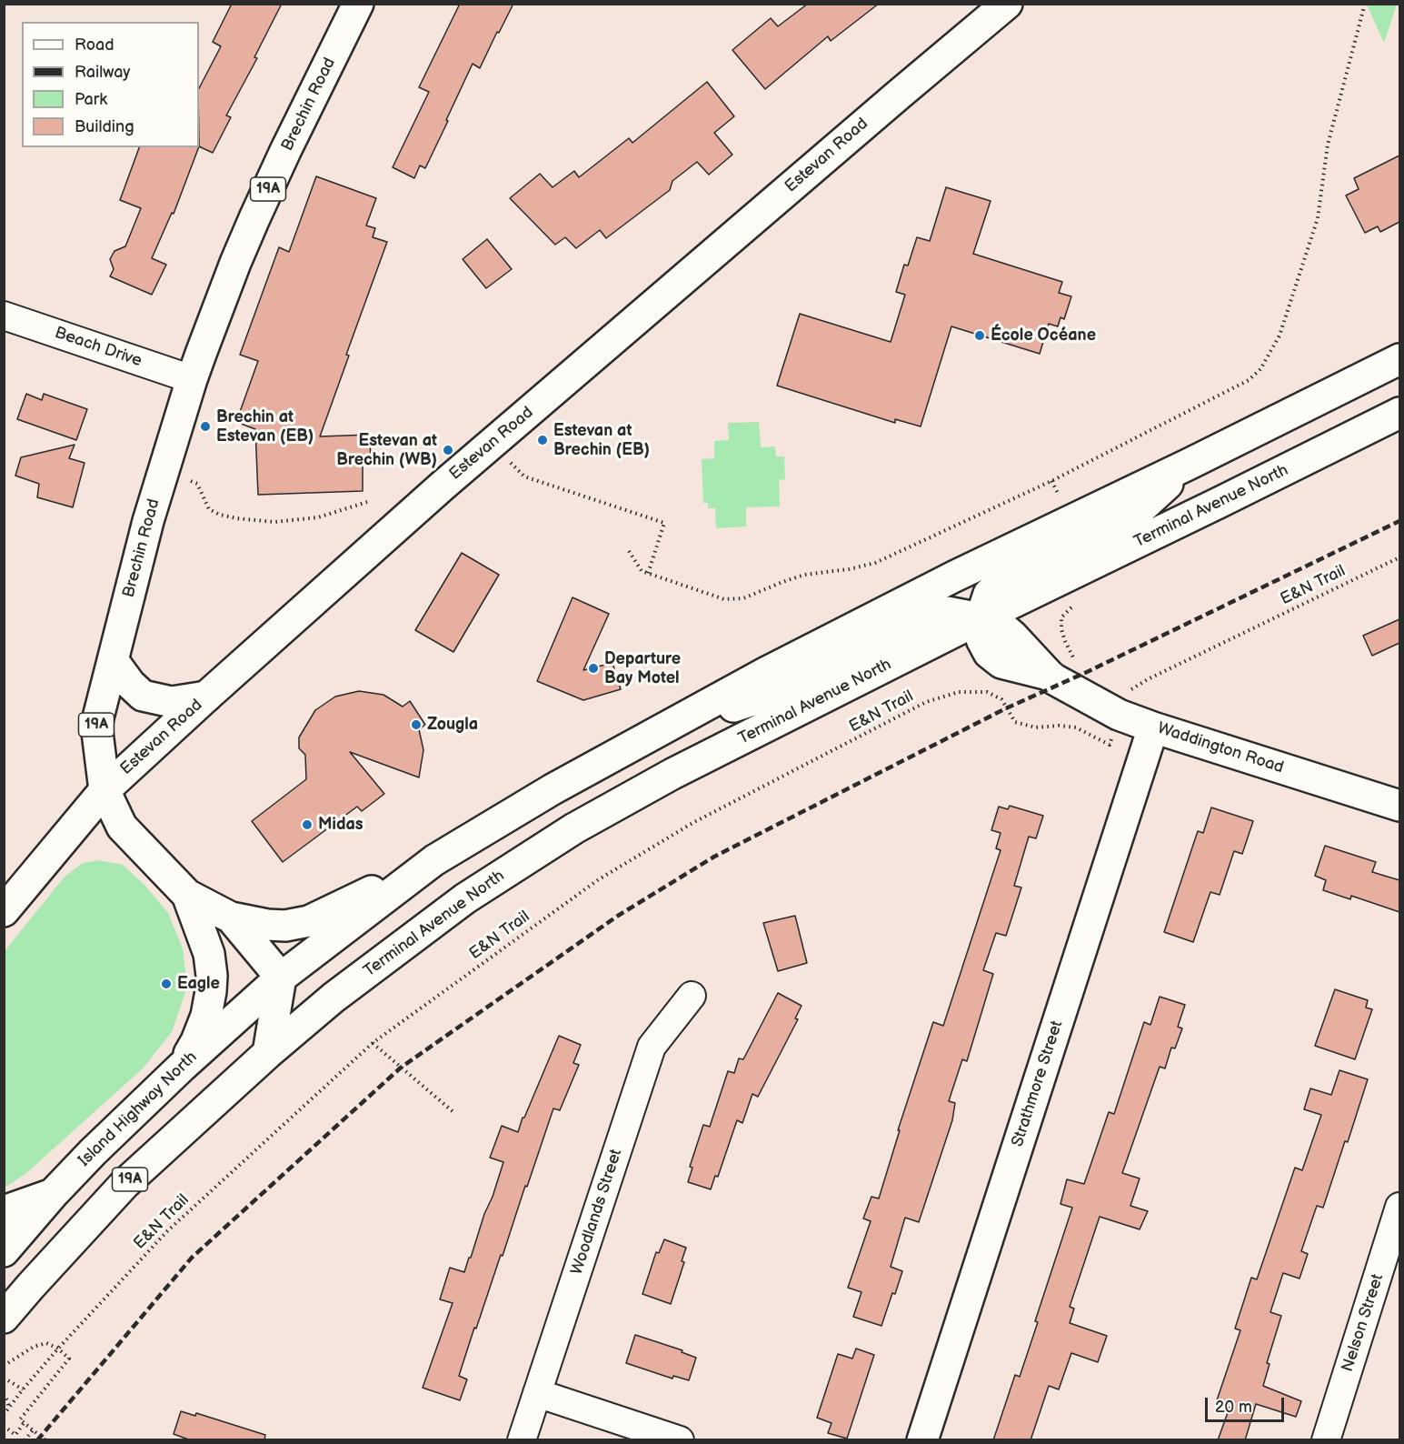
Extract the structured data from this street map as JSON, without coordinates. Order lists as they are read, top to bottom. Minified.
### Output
{"streets":{"main road":["Brechin Road","Estevan Road","19A","Terminal Avenue North","Waddington Road","Strathmore Street","Island Highway North"],"street":["Beach Drive","Woodlands Street","Nelson Street"],"path":["E&N Trail"]},"crossings":[["Brechin Road","Estevan Road"],["Brechin Road","Beach Drive"],["Brechin Road","Island Highway North"],["19A","Terminal Avenue North"],["Terminal Avenue North","Waddington Road"],["Waddington Road","Strathmore Street"]],"places":["École Océane","Brechin at Estevan (EB)","Estevan at Brechin (EB)","Estevan at Brechin (WB)","Departure Bay Motel","Zougla","Midas","Eagle"],"legend":["Road","Railway","Park","Building"],"scale_bar":"20 m"}
